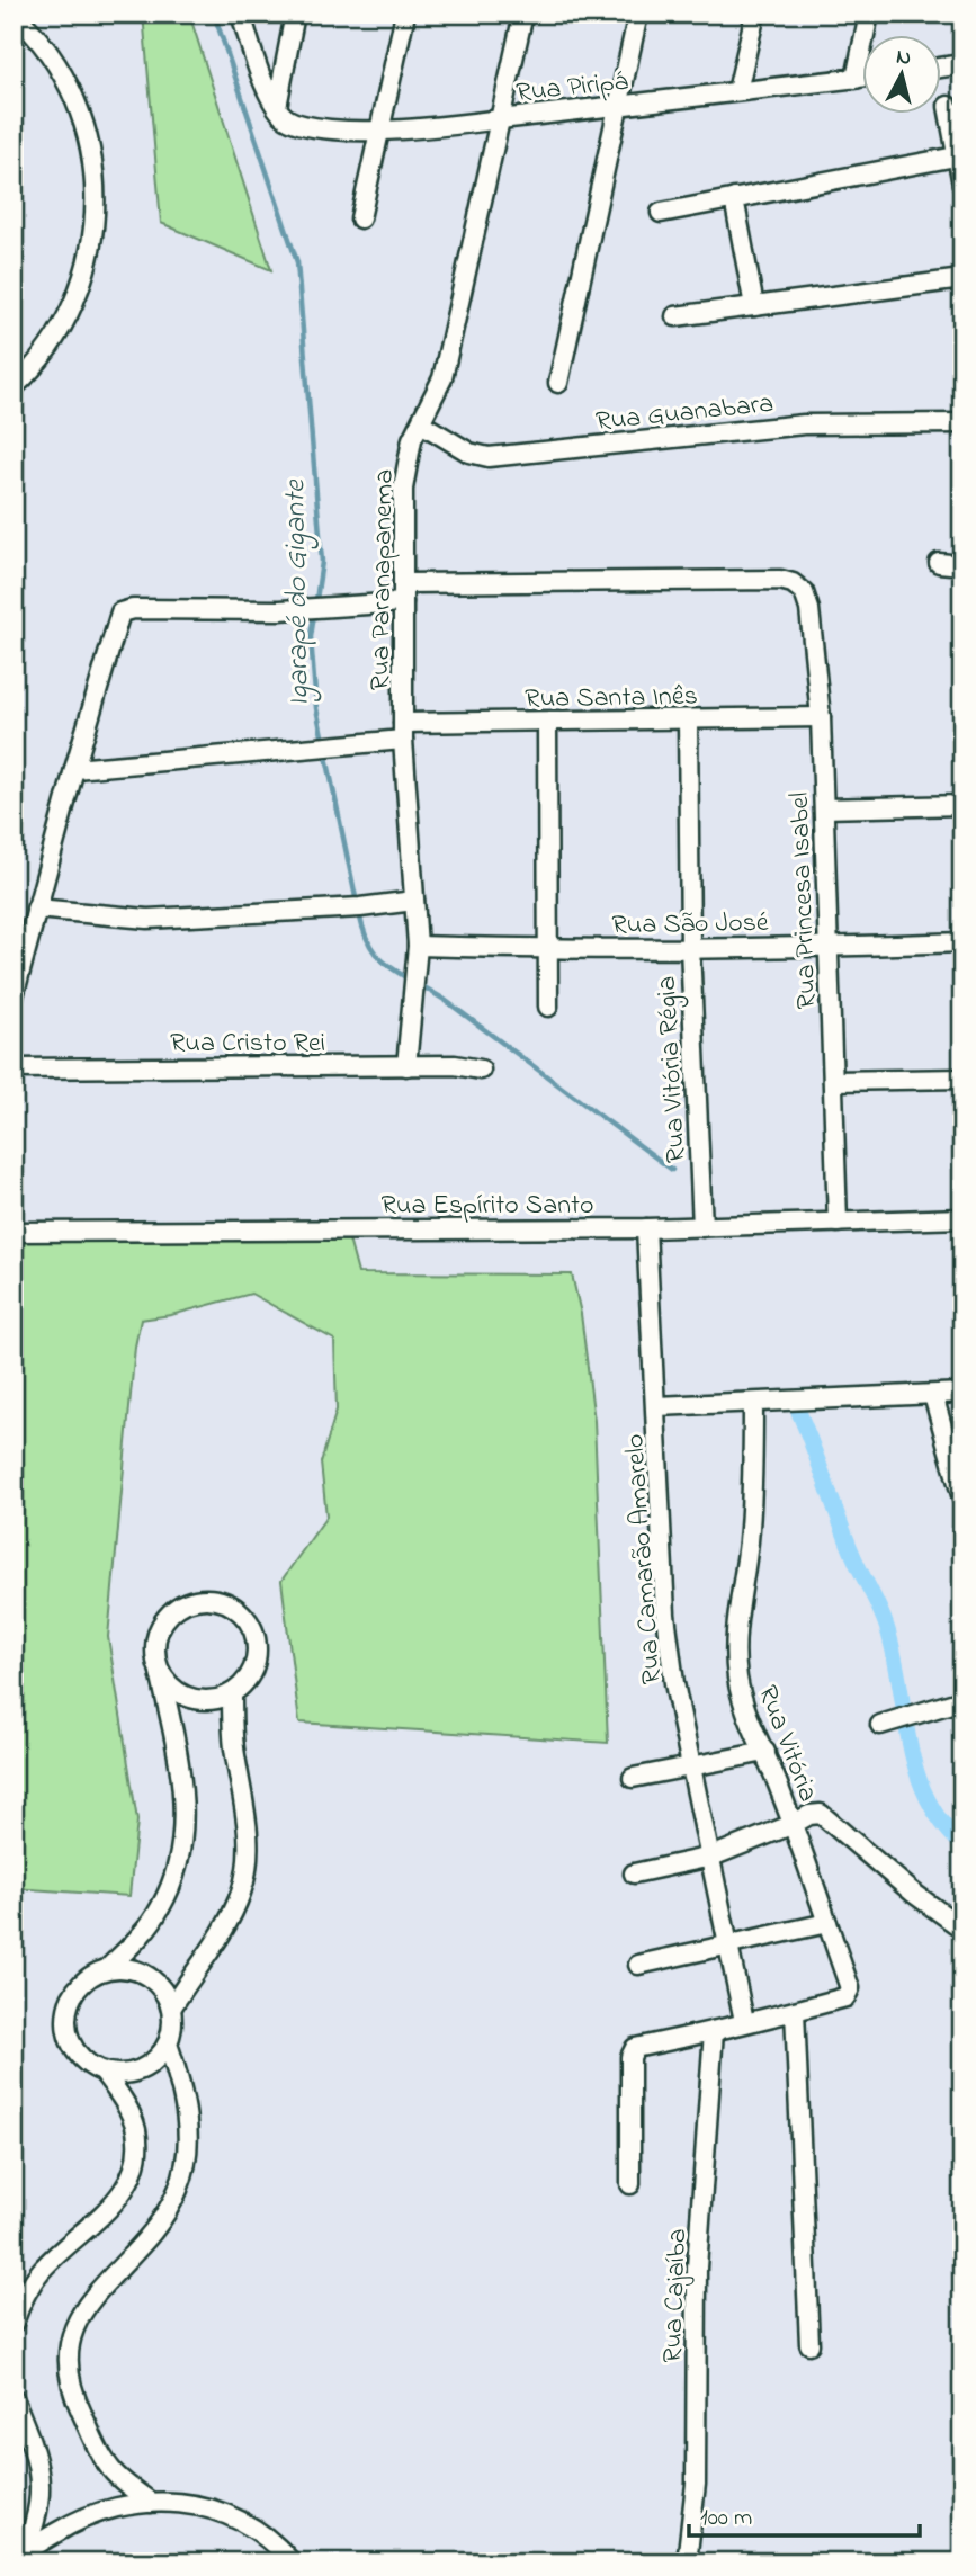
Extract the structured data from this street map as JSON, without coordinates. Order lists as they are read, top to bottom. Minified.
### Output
{"streets":{"street":["Rua Piripá","Rua Guanabara","Rua Paranapanema","Rua Santa Inês","Rua Princesa Isabel","Rua São José","Rua Cristo Rei","Rua Vitória Régia","Rua Espírito Santo","Rua Camarão Amarelo","Rua Vitória","Rua Cajaíba"]},"crossings":[["Rua Piripá","Rua Paranapanema"],["Rua Guanabara","Rua Paranapanema"],["Rua Paranapanema","Rua Santa Inês"],["Rua Paranapanema","Rua Princesa Isabel"],["Rua Paranapanema","Rua São José"],["Rua Paranapanema","Rua Cristo Rei"],["Rua Santa Inês","Rua Princesa Isabel"],["Rua Santa Inês","Rua Vitória Régia"],["Rua Princesa Isabel","Rua São José"],["Rua Princesa Isabel","Rua Espírito Santo"],["Rua São José","Rua Vitória Régia"],["Rua Vitória Régia","Rua Espírito Santo"],["Rua Espírito Santo","Rua Camarão Amarelo"]],"water":["Igarapé do Gigante"],"scale_bar":"100 m","north":"top"}
